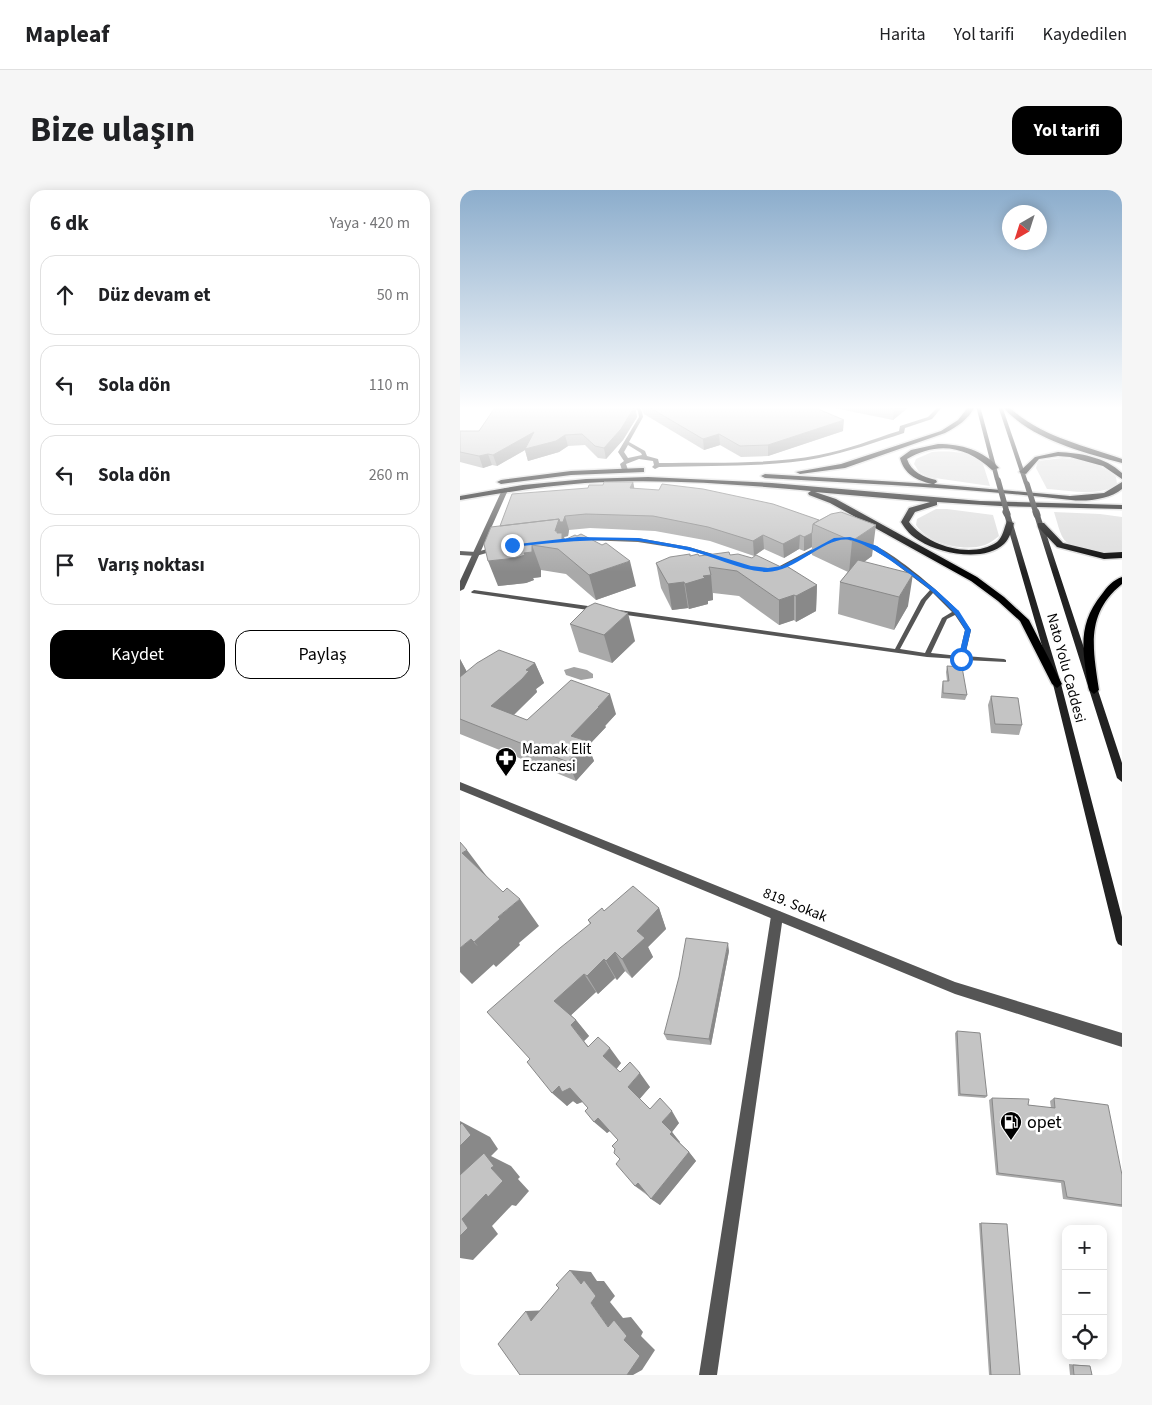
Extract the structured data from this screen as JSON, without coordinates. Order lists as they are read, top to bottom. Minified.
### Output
{"streets":{"main road":["Nato Yolu Caddesi"],"street":["819. Sokak"]},"places":{"pharmacy":["Mamak Elit Eczanesi"],"fuel station":["opet"]},"north":"bottom left","page":{"header":"Mapleaf","nav":["Harita","Yol tarifi","Kaydedilen"],"title":"Bize ulaşın","buttons":["Yol tarifi",["Kaydet","Paylaş"]],"heading":["6 dk","Yaya · 420 m"],"list":[["Düz devam et","50 m"],["Sola dön","110 m"],["Sola dön","260 m"],"Varış noktası"],"map_buttons":["+","−"]}}
